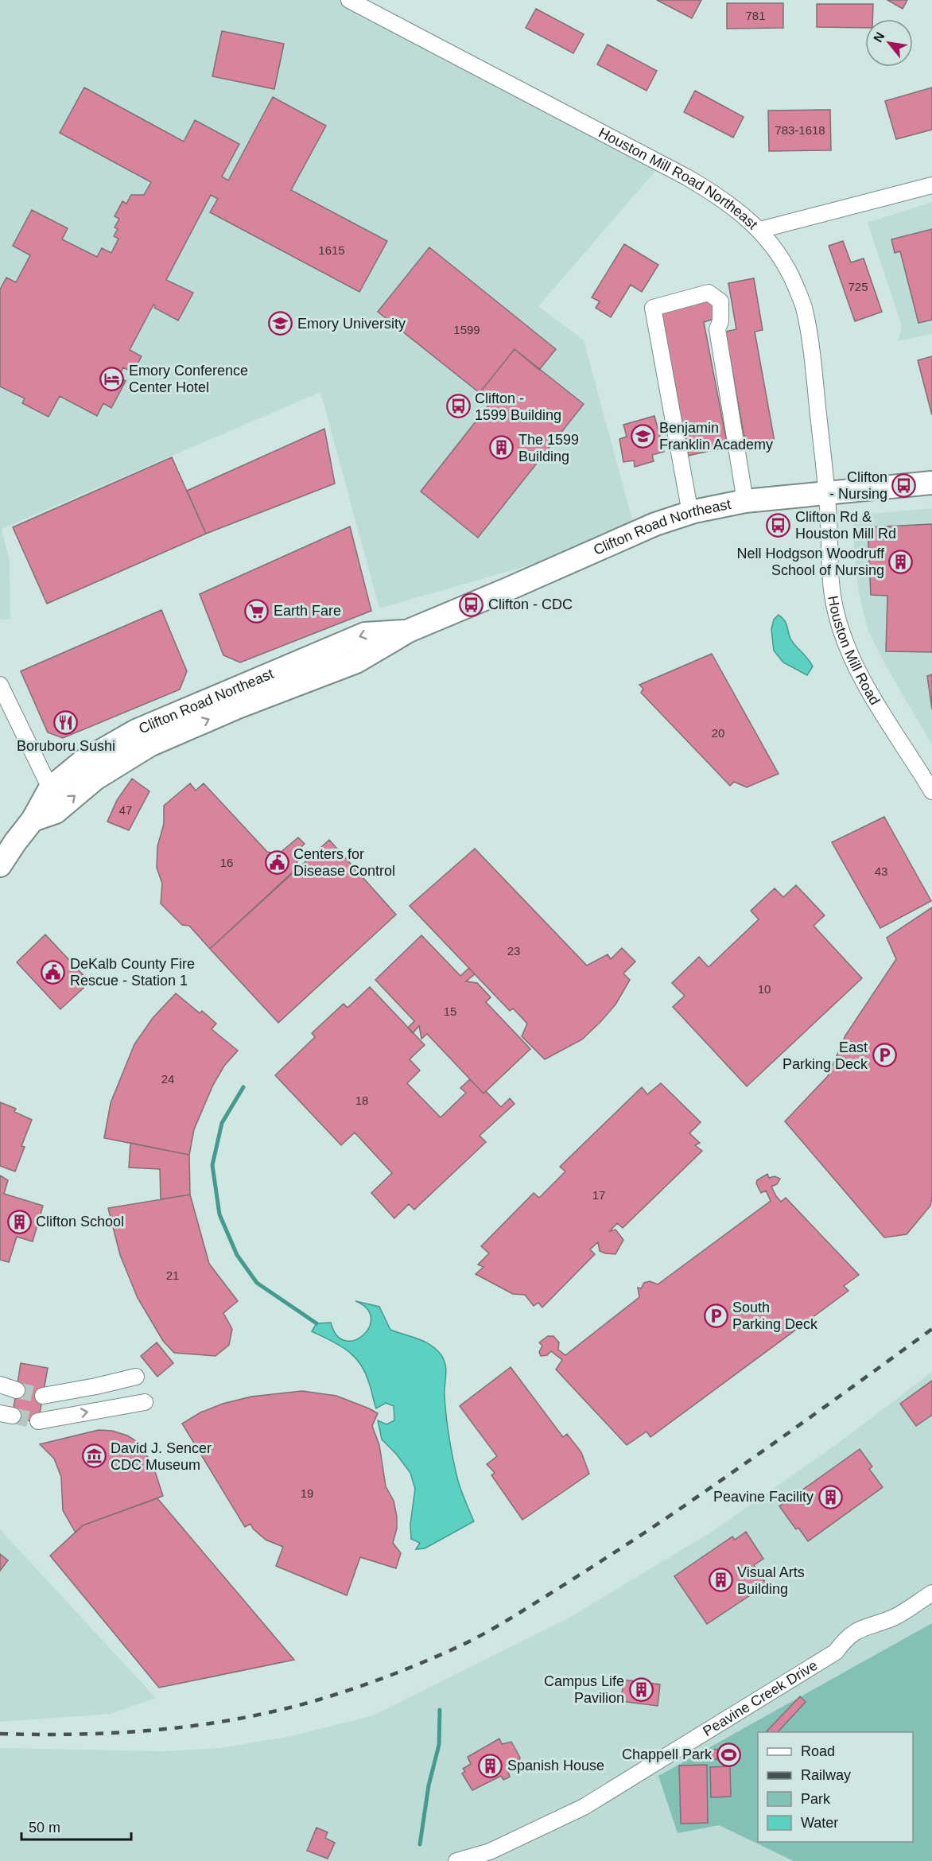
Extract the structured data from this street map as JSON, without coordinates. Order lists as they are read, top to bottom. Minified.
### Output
{"streets":{"main road":["Clifton Road Northeast"],"street":["Houston Mill Road Northeast","Houston Mill Road","Peavine Creek Drive"]},"crossings":[["Houston Mill Road Northeast","Clifton Road Northeast"],["Houston Mill Road Northeast","Houston Mill Road"],["Clifton Road Northeast","Houston Mill Road"]],"places":{"school or university":["Emory University","Benjamin Franklin Academy"],"hotel":["Emory Conference Center Hotel"],"bus stop":["Clifton - 1599 Building","Clifton - Nursing","Clifton Rd & Houston Mill Rd","Clifton - CDC"],"building":["The 1599 Building","Nell Hodgson Woodruff School of Nursing","Clifton School","Peavine Facility","Visual Arts Building","Campus Life Pavilion","Spanish House"],"supermarket":["Earth Fare"],"restaurant":["Boruboru Sushi"],"public building":["Centers for Disease Control","DeKalb County Fire Rescue - Station 1"],"parking":["East Parking Deck","South Parking Deck"],"museum":["David J. Sencer CDC Museum"],"sports":["Chappell Park"]},"house_numbers":["781","783-1618","1615","725","1599","20","47","16","43","23","10","15","24","18","17","21","19"],"legend":["Road","Railway","Park","Water"],"scale_bar":"50 m","north":"top left"}
